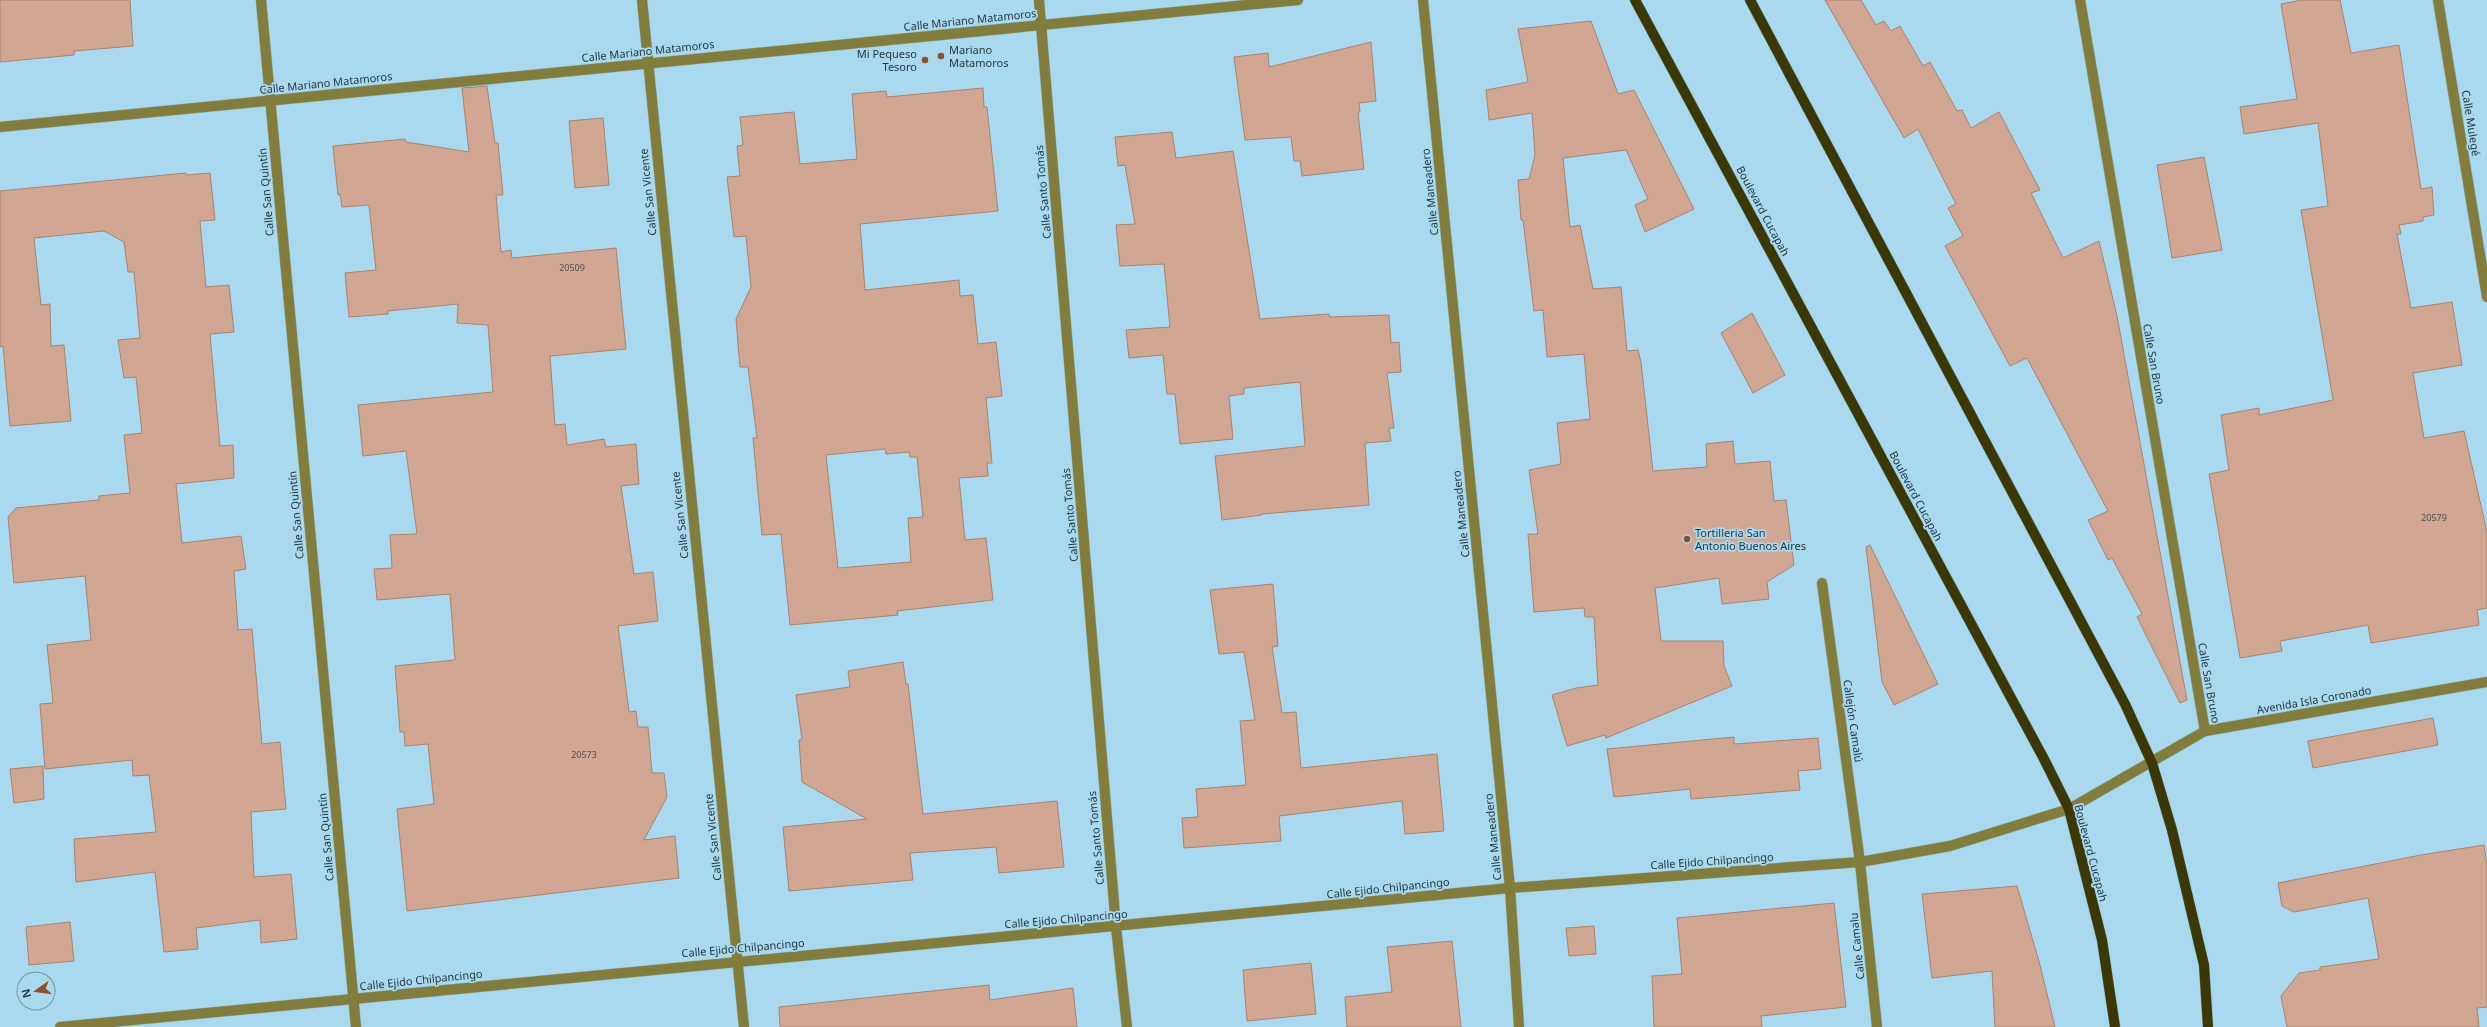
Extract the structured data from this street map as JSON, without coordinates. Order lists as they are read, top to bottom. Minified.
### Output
{"streets":{"main road":["Boulevard Cucapah"],"street":["Calle Mariano Matamoros","Calle Mulegé","Calle San Quintín","Calle San Vicente","Calle Santo Tomás","Calle Maneadero","Calle San Bruno","Avenida Isla Coronado","Callejón Camalú","Calle Ejido Chilpancingo","Calle Camalu"]},"crossings":[["Calle Mariano Matamoros","Calle San Quintín"],["Calle Mariano Matamoros","Calle San Vicente"],["Calle Mariano Matamoros","Calle Santo Tomás"],["Calle San Quintín","Calle Ejido Chilpancingo"],["Calle San Vicente","Calle Ejido Chilpancingo"],["Calle Santo Tomás","Calle Ejido Chilpancingo"],["Calle Maneadero","Calle Ejido Chilpancingo"],["Boulevard Cucapah","Avenida Isla Coronado"],["Boulevard Cucapah","Calle Ejido Chilpancingo"],["Calle San Bruno","Avenida Isla Coronado"],["Avenida Isla Coronado","Calle Ejido Chilpancingo"],["Callejón Camalú","Calle Ejido Chilpancingo"],["Callejón Camalú","Calle Camalu"],["Calle Ejido Chilpancingo","Calle Camalu"]],"places":["Mariano Matamoros","Mi Pequeso Tesoro","Tortilleria San Antonio Buenos Aires"],"house_numbers":["20509","20579","20573"],"north":"left"}
